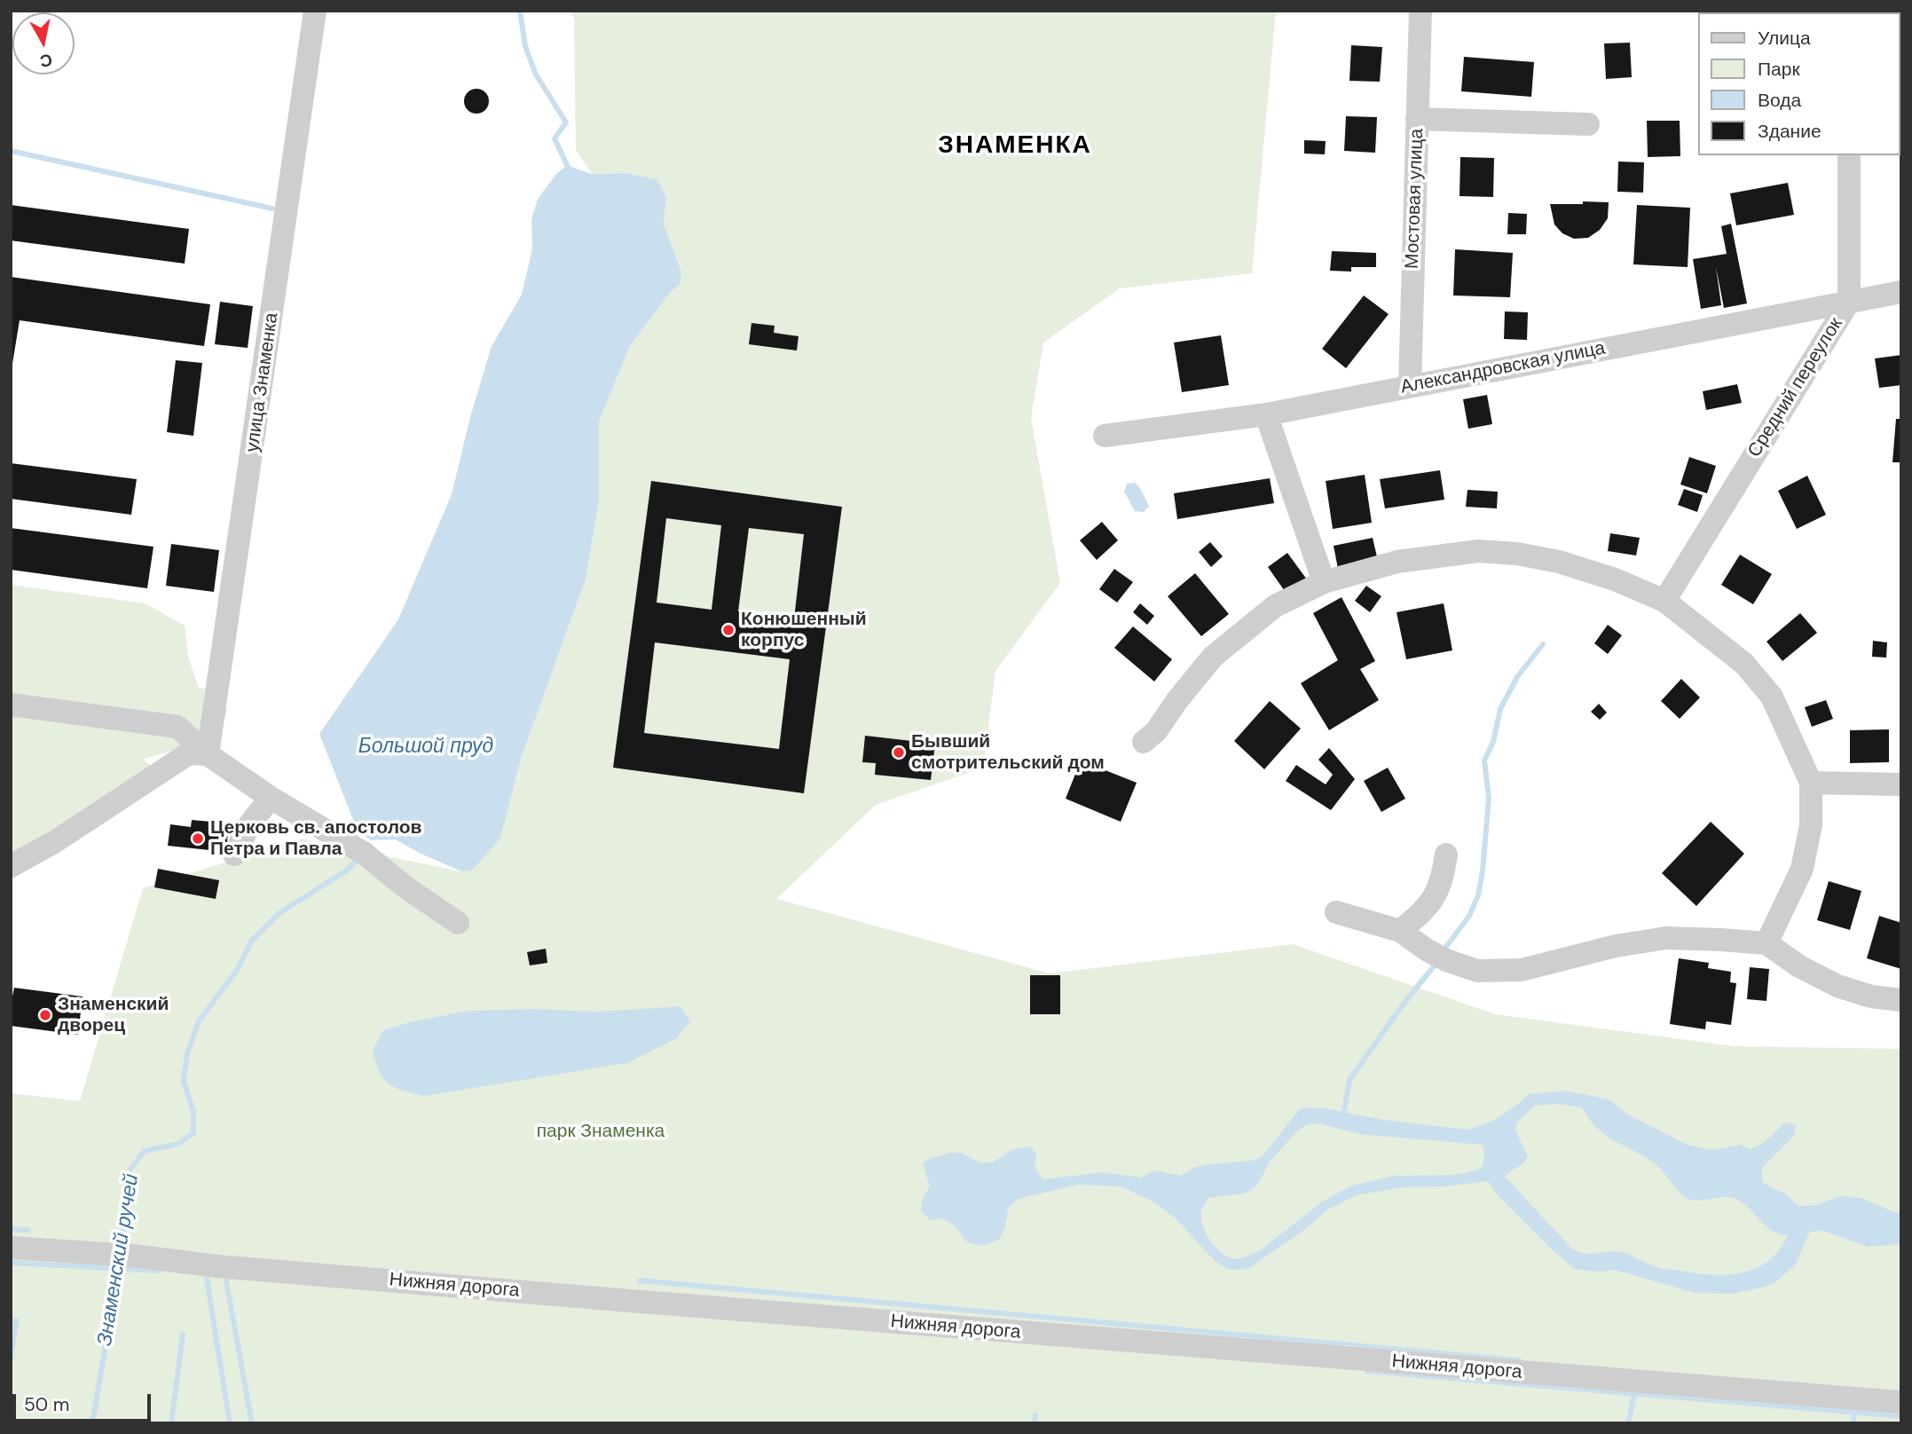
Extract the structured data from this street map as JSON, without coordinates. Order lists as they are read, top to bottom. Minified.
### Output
{"streets":{"street":["Мостовая улица","Александровская улица","улица Знаменка","Средний переулок","Нижняя дорога"]},"crossings":[["Мостовая улица","Александровская улица"],["Александровская улица","Средний переулок"]],"districts":["ЗНАМЕНКА"],"water":["Большой пруд","Знаменский ручей"],"parks":["парк Знаменка"],"places":["Конюшенный корпус","Бывший смотрительский дом","Церковь св. апостолов Петра и Павла","Знаменский дворец"],"legend":["Улица","Парк","Вода","Здание"],"scale_bar":"50 m","north":"bottom"}
